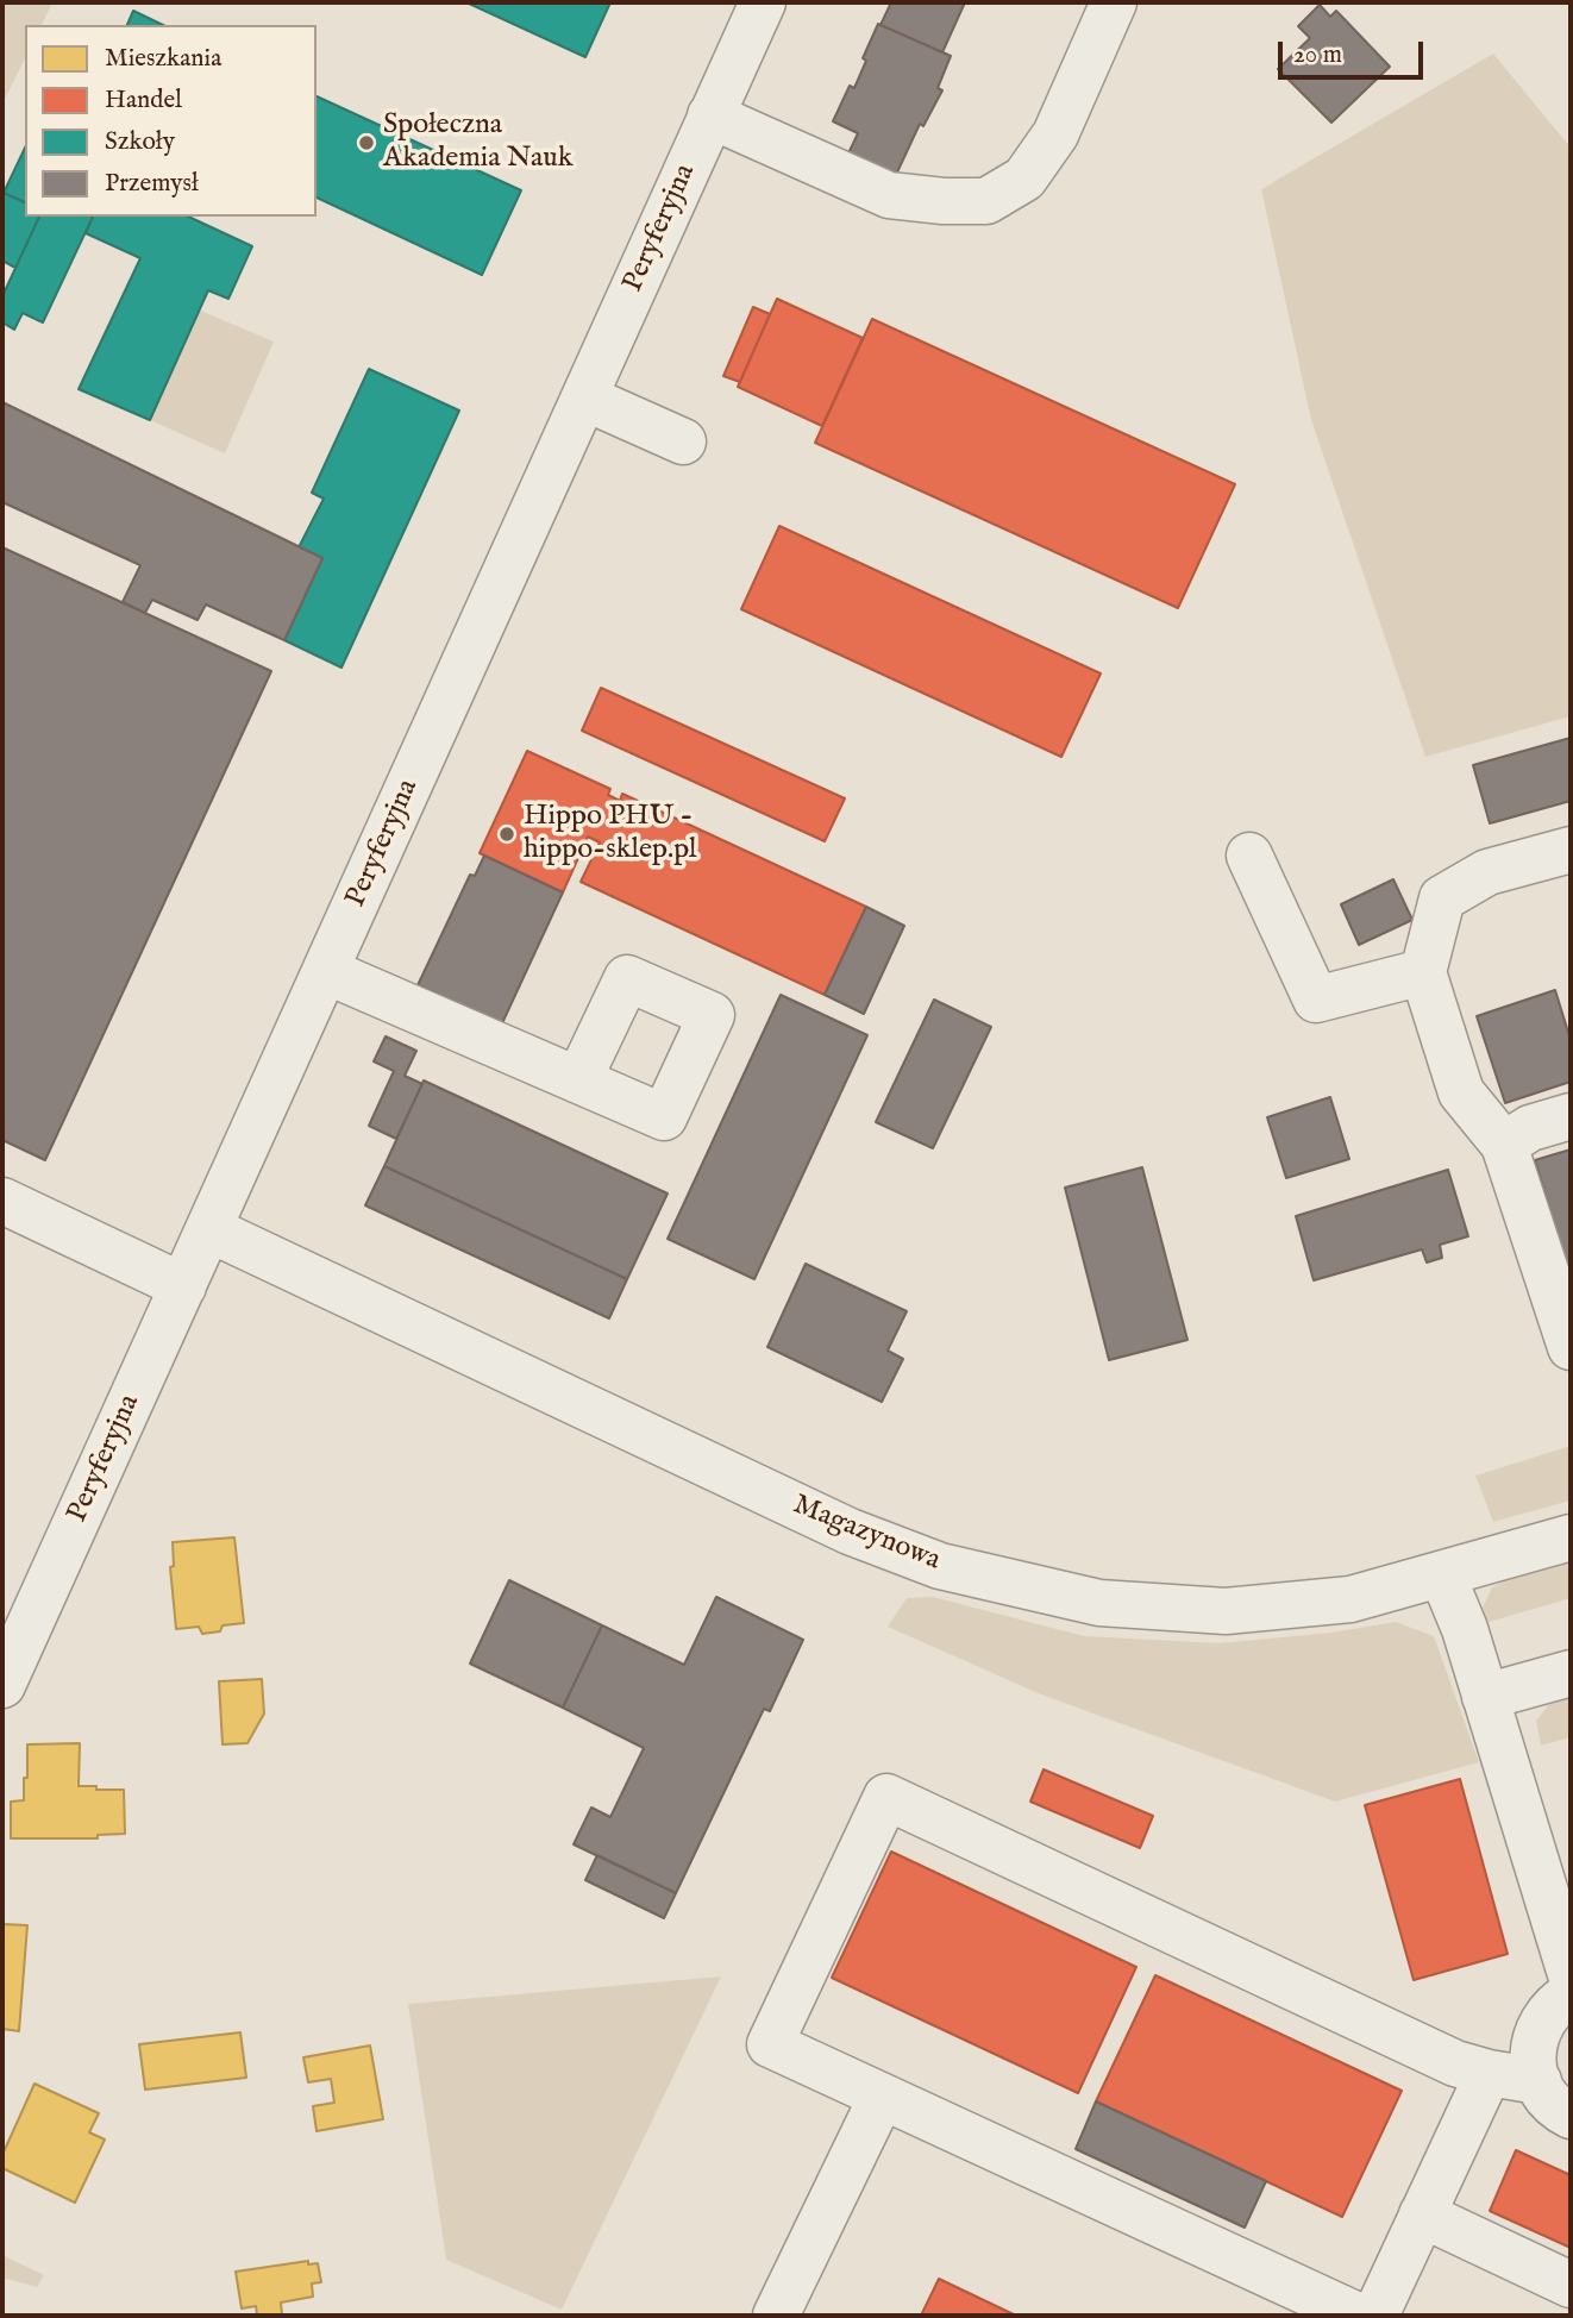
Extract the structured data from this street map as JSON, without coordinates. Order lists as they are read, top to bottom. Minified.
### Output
{"streets":{"street":["Peryferyjna","Magazynowa"]},"crossings":[["Peryferyjna","Magazynowa"]],"places":["Społeczna Akademia Nauk","Hippo PHU - hippo-sklep.pl"],"legend":["Mieszkania","Handel","Szkoły","Przemysł"],"scale_bar":"20 m"}
